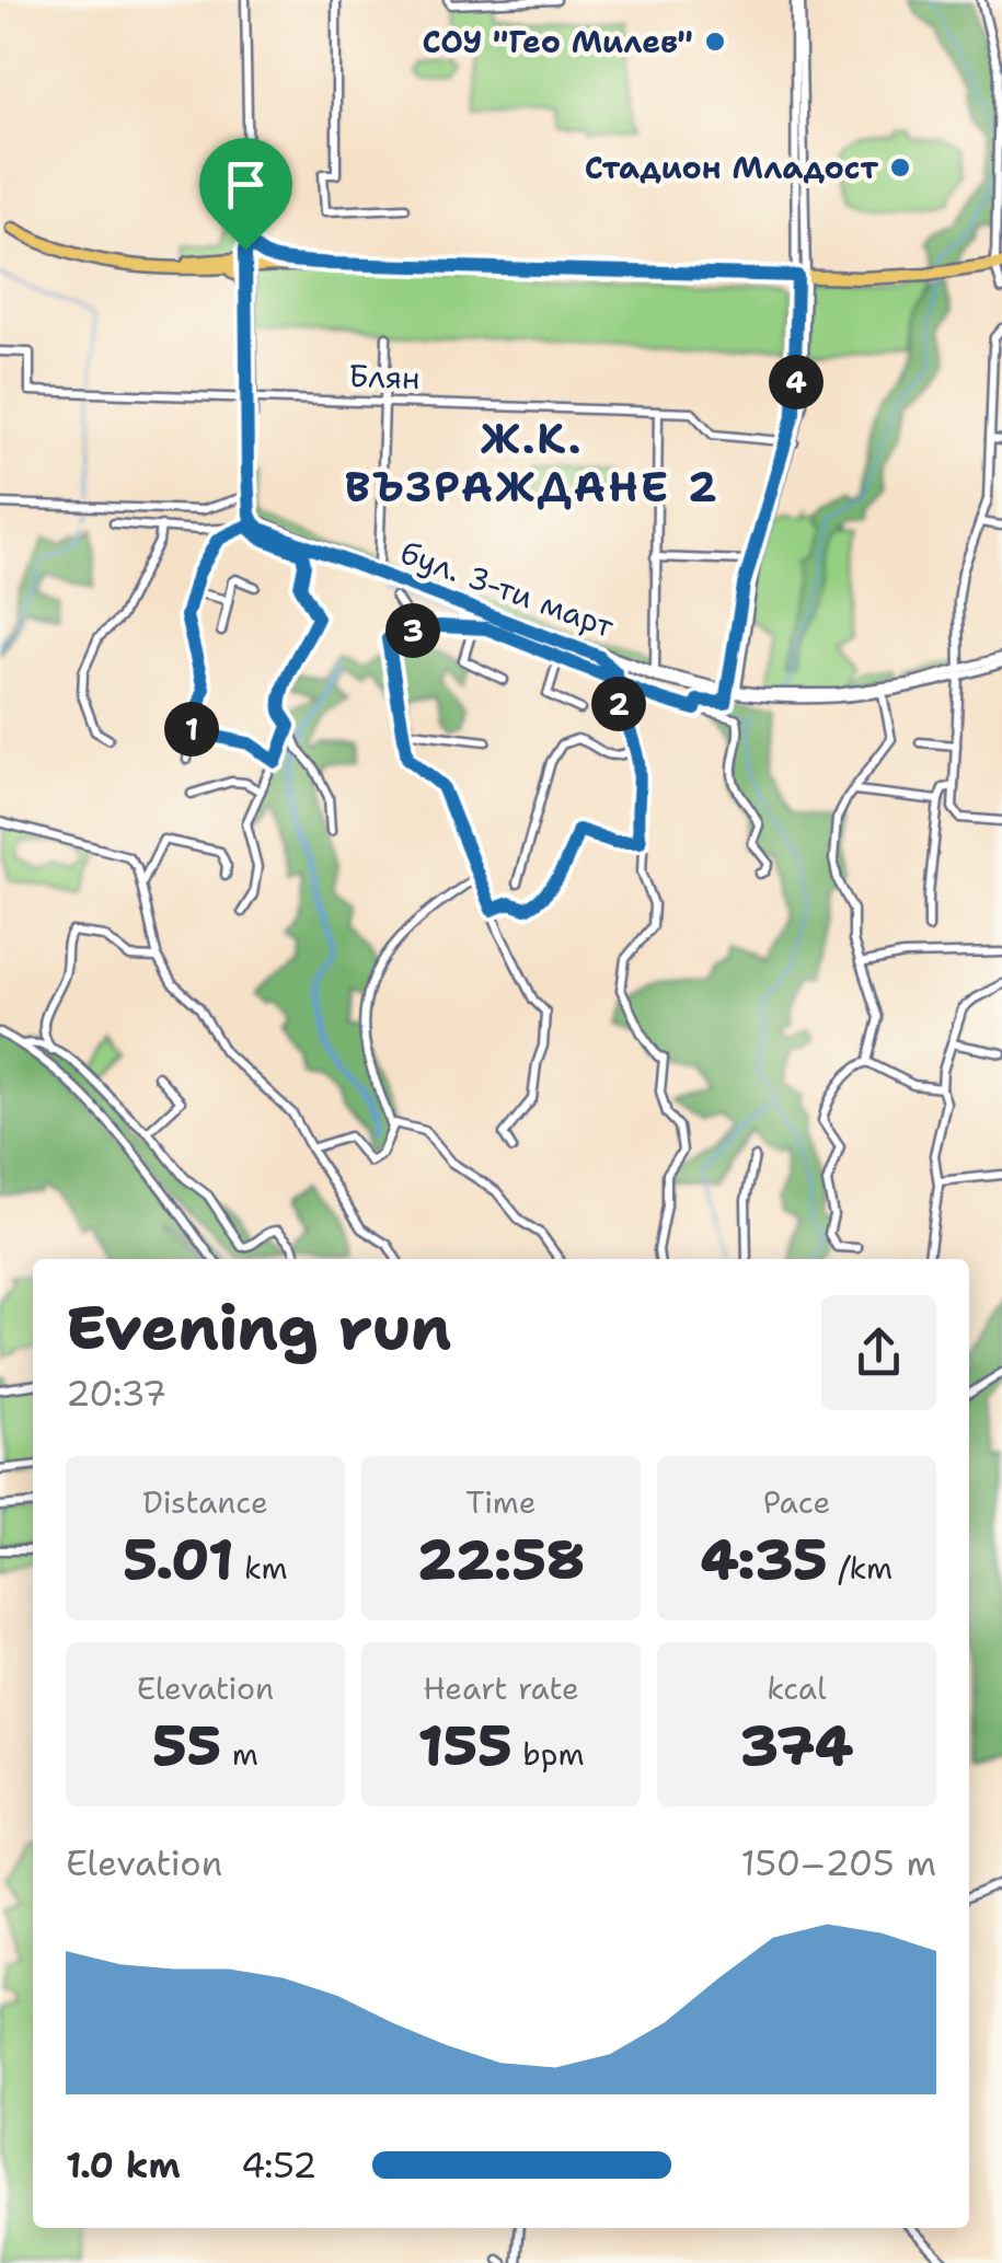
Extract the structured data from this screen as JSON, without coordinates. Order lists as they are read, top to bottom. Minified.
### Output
{"streets":{"street":["Блян","бул. 3-ти март"]},"districts":["Ж.К. ВЪЗРАЖДАНЕ 2"],"places":["СОУ \"Гео Милев\"","Стадион Младост"],"page":{"pins":["4","3","2","1"],"heading":["Evening run","20:37"],"stats":[["Distance","5.01 km"],["Time","22:58"],["Pace","4:35 /km"],["Elevation","55 m"],["Heart rate","155 bpm"],["kcal","374"]],"chart":["Elevation","150–205 m"],"list":[{"name":"1.0 km","note":"4:52"}]}}
